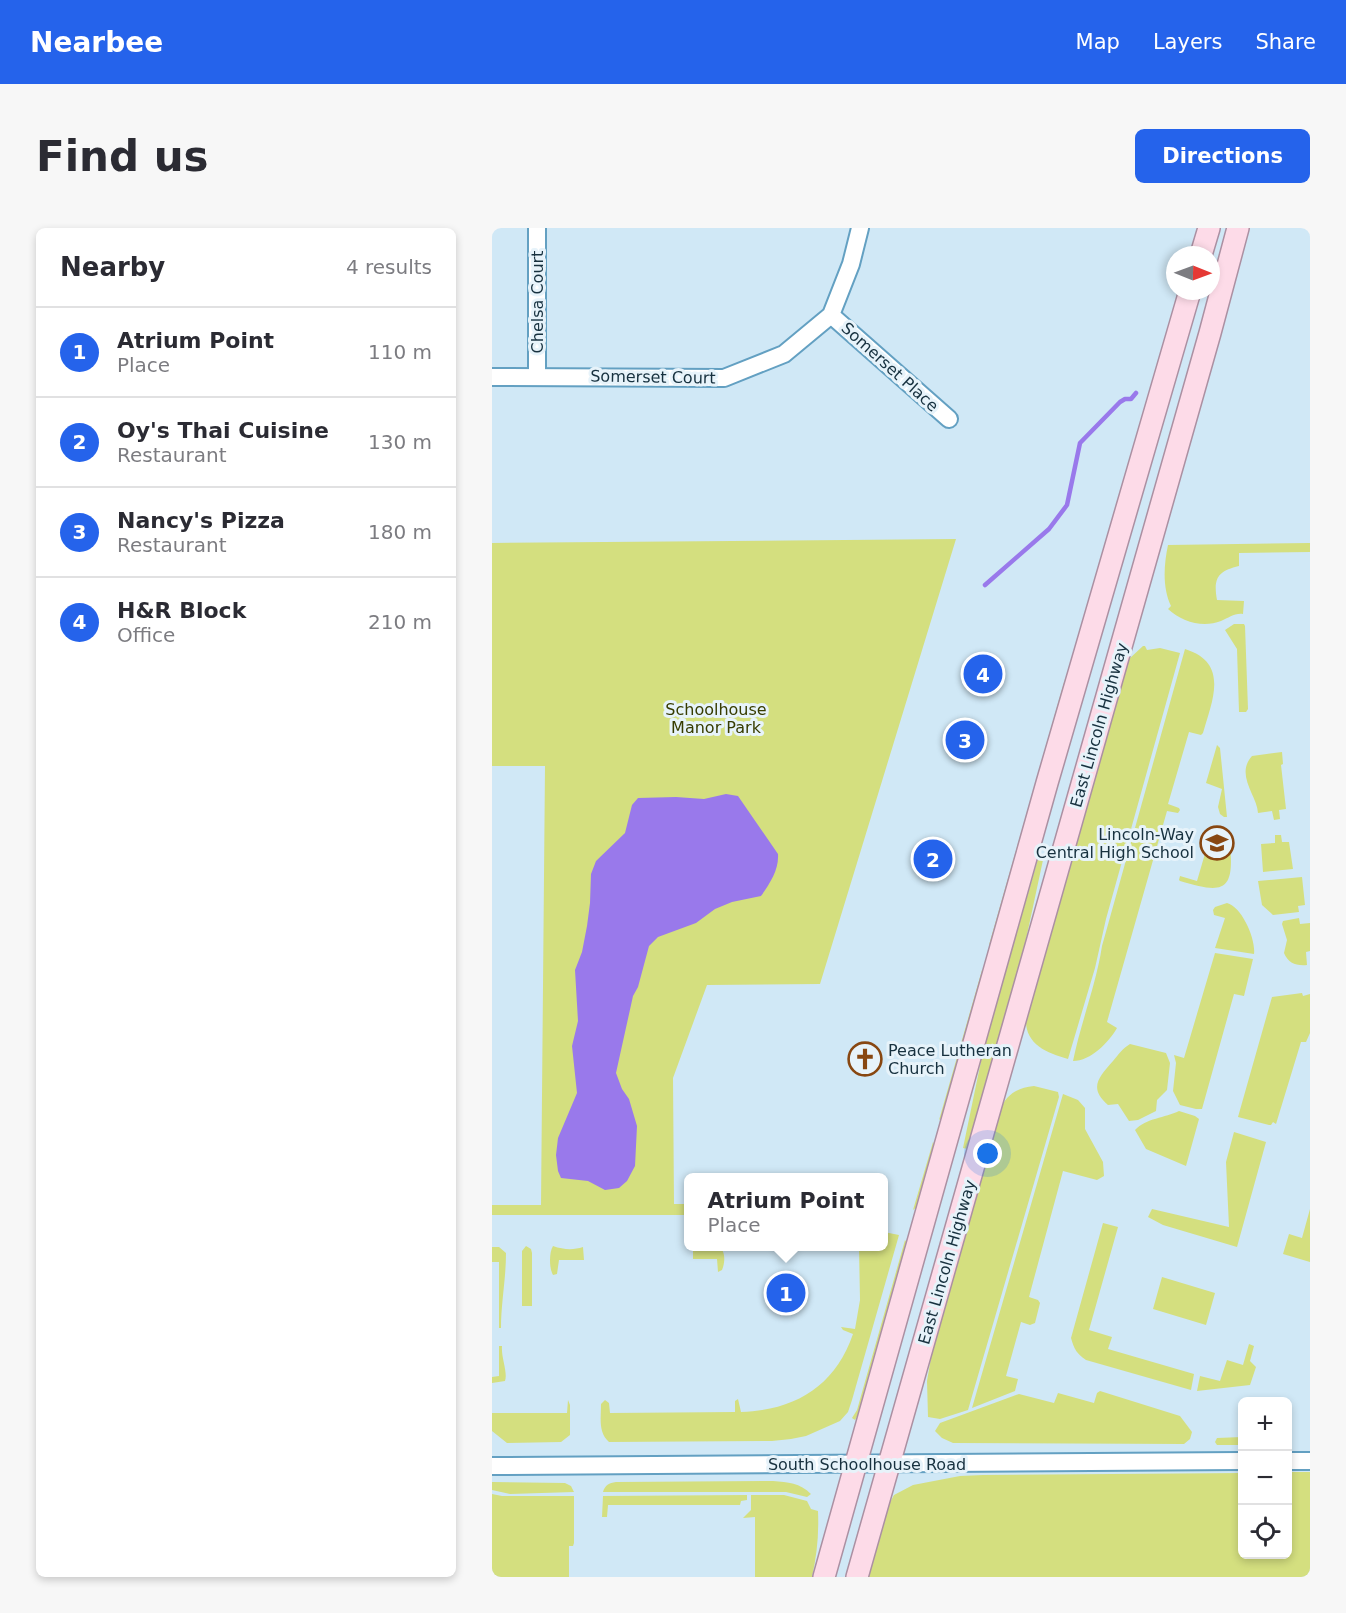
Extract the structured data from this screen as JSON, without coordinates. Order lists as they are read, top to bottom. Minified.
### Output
{"streets":{"main road":["East Lincoln Highway"],"street":["Chelsa Court","Somerset Place","Somerset Court","South Schoolhouse Road"]},"crossings":[["Chelsa Court","Somerset Court"],["Somerset Place","Somerset Court"],["East Lincoln Highway","South Schoolhouse Road"]],"parks":["Schoolhouse Manor Park"],"places":{"school or university":["Lincoln-Way Central High School"],"church":["Peace Lutheran Church"]},"north":"right","page":{"header":"Nearbee","nav":["Map","Layers","Share"],"buttons":"Directions","title":"Find us","heading":["Nearby","4 results"],"list":[{"mark":"1","name":"Atrium Point","note":"Place","value":"110 m"},{"mark":"2","name":"Oy's Thai Cuisine","note":"Restaurant","value":"130 m"},{"mark":"3","name":"Nancy's Pizza","note":"Restaurant","value":"180 m"},{"mark":"4","name":"H&R Block","note":"Office","value":"210 m"}],"pins":["4","3","2","1"],"popup":["Atrium Point","Place"],"map_buttons":["+","−"]}}
